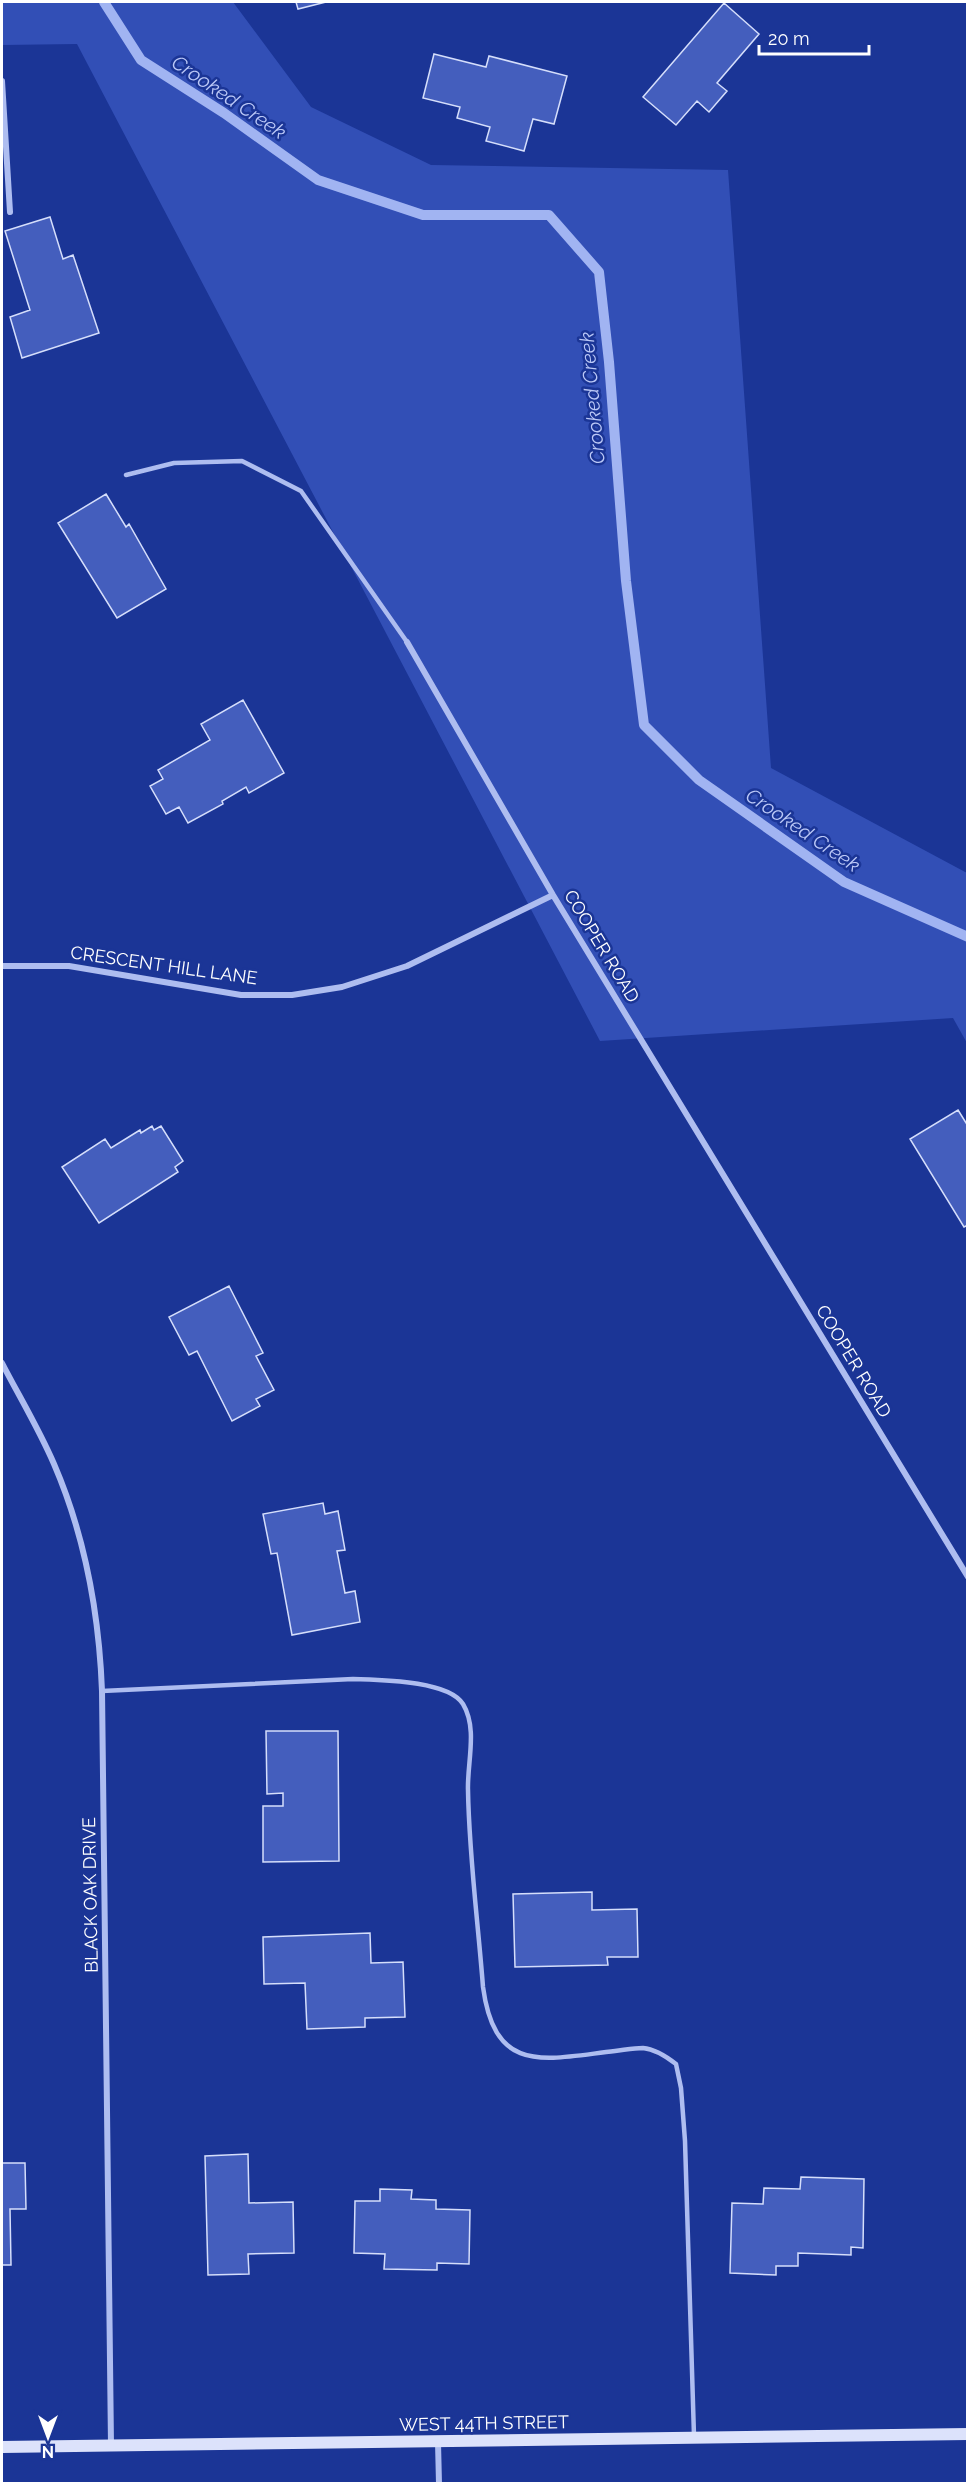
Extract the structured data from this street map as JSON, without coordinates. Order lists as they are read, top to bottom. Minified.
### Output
{"streets":{"street":["COOPER ROAD","CRESCENT HILL LANE","BLACK OAK DRIVE","WEST 44TH STREET"]},"crossings":[["COOPER ROAD","CRESCENT HILL LANE"],["BLACK OAK DRIVE","WEST 44TH STREET"]],"water":["Crooked Creek"],"scale_bar":"20 m","north":"bottom"}
